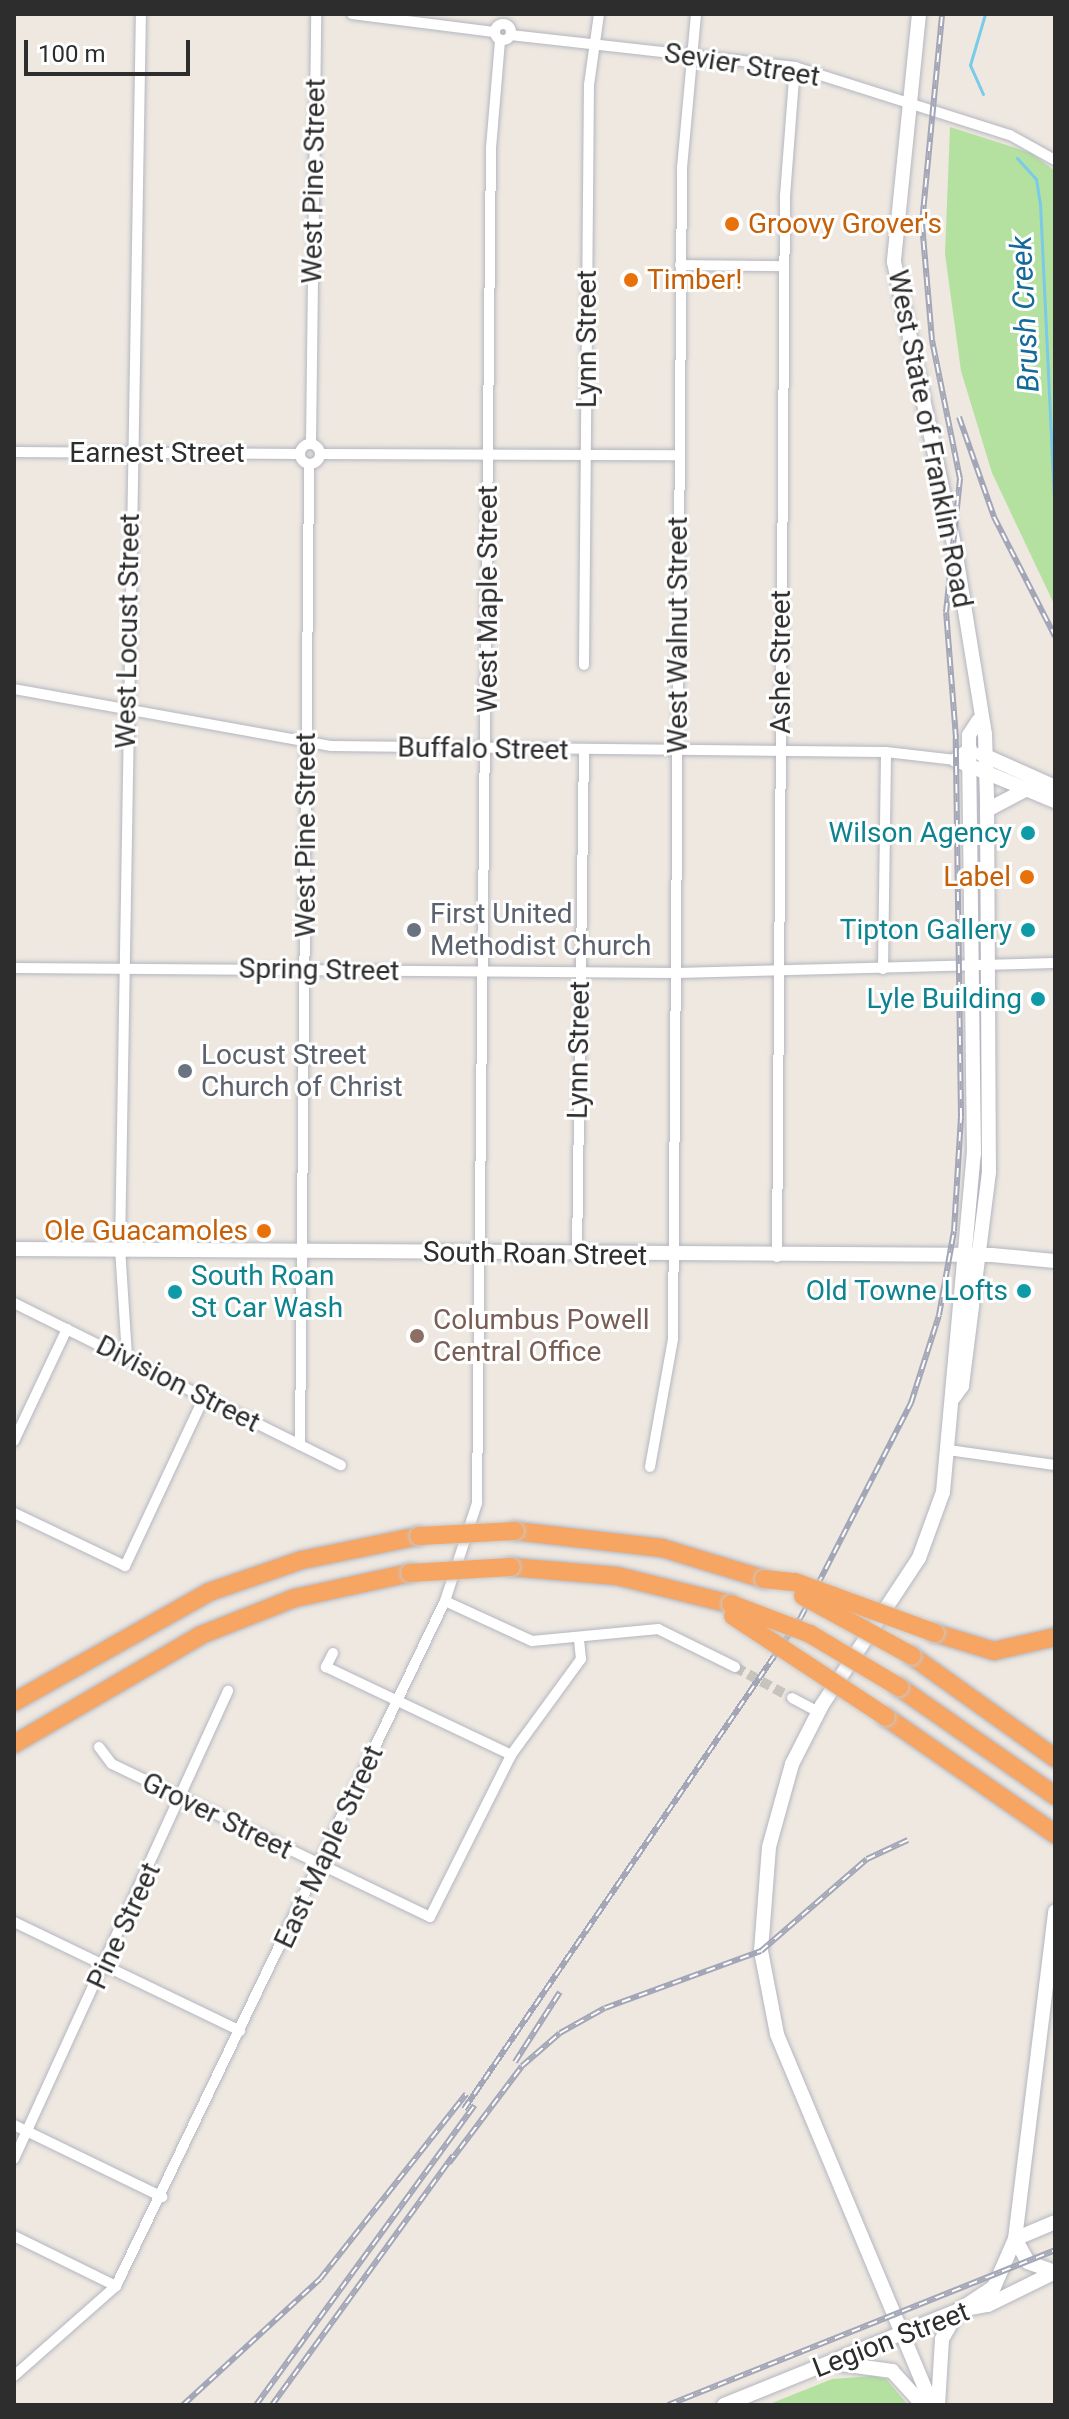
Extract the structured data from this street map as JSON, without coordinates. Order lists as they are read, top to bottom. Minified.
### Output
{"streets":{"main road":["West State of Franklin Road","Buffalo Street","South Roan Street","Legion Street"],"street":["Sevier Street","West Pine Street","Lynn Street","Earnest Street","West Maple Street","West Locust Street","West Walnut Street","Ashe Street","Spring Street","Division Street","Grover Street","East Maple Street","Pine Street"]},"crossings":[["Sevier Street","Lynn Street"],["Sevier Street","West State of Franklin Road"],["Sevier Street","West Maple Street"],["Sevier Street","West Walnut Street"],["Sevier Street","Ashe Street"],["West Pine Street","Buffalo Street"],["West Pine Street","Spring Street"],["West Pine Street","South Roan Street"],["West Pine Street","Division Street"],["Lynn Street","Buffalo Street"],["Lynn Street","Spring Street"],["Lynn Street","South Roan Street"],["West State of Franklin Road","Buffalo Street"],["West State of Franklin Road","Spring Street"],["West State of Franklin Road","South Roan Street"],["Earnest Street","West Locust Street"],["West Maple Street","Buffalo Street"],["West Maple Street","Spring Street"],["West Maple Street","South Roan Street"],["West Maple Street","East Maple Street"],["West Locust Street","Buffalo Street"],["West Locust Street","Spring Street"],["West Locust Street","South Roan Street"],["West Locust Street","Division Street"],["West Walnut Street","Buffalo Street"],["West Walnut Street","Spring Street"],["West Walnut Street","South Roan Street"],["Ashe Street","Buffalo Street"],["Ashe Street","Spring Street"],["Ashe Street","South Roan Street"],["South Roan Street","East Maple Street"],["Grover Street","East Maple Street"],["Grover Street","Pine Street"]],"water":["Brush Creek"],"places":["Groovy Grover's","Timber!","Wilson Agency","Label","First United Methodist Church","Tipton Gallery","Lyle Building","Locust Street Church of Christ","Ole Guacamoles","Old Towne Lofts","South Roan St Car Wash","Columbus Powell Central Office"],"scale_bar":"100 m"}
